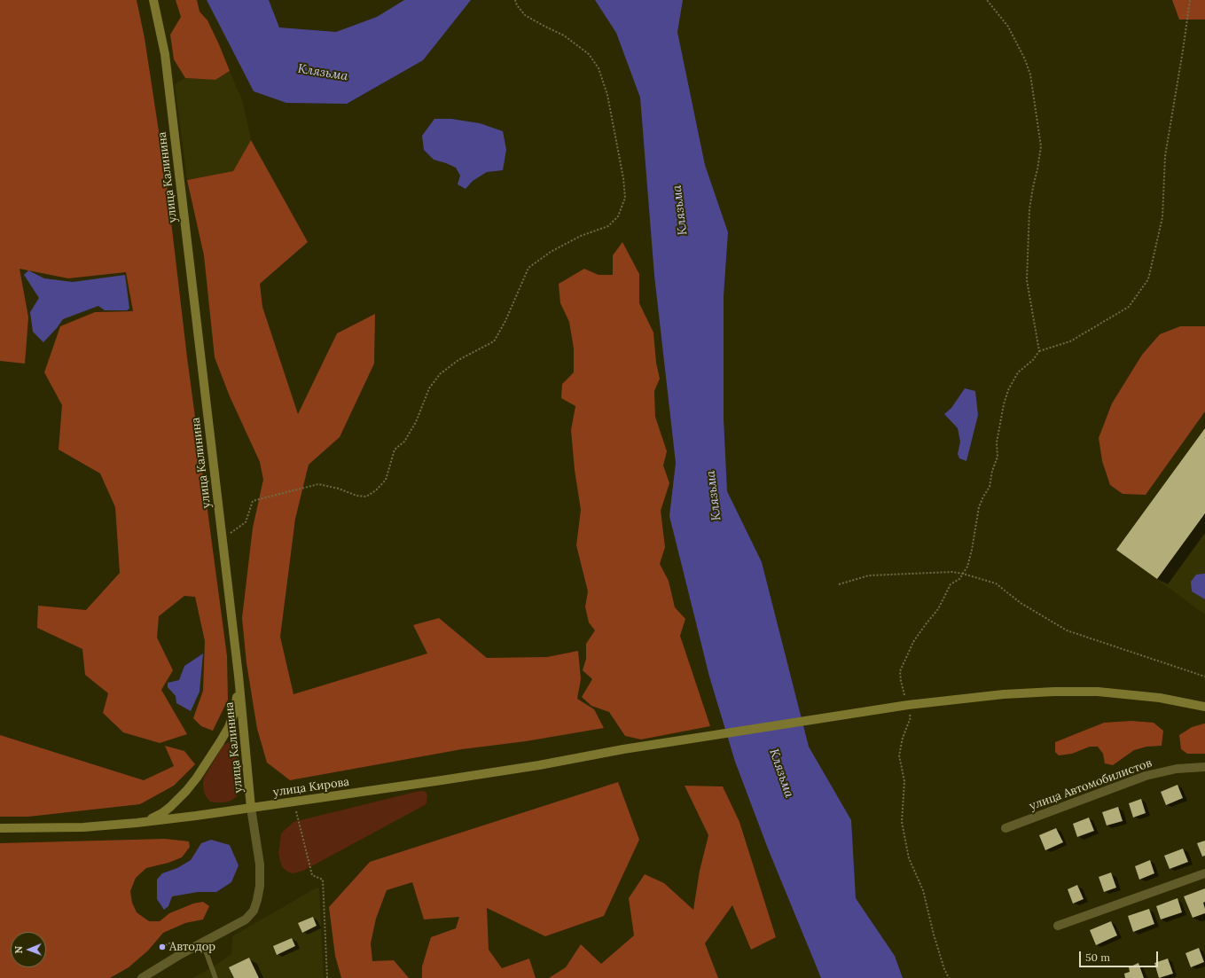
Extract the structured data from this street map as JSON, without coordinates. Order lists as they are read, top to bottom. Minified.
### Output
{"streets":{"main road":["улица Калинина","улица Кирова"],"street":["улица Автомобилистов"]},"crossings":[["улица Калинина","улица Кирова"]],"water":["Клязьма"],"places":["Автодор"],"scale_bar":"50 m","north":"left"}
